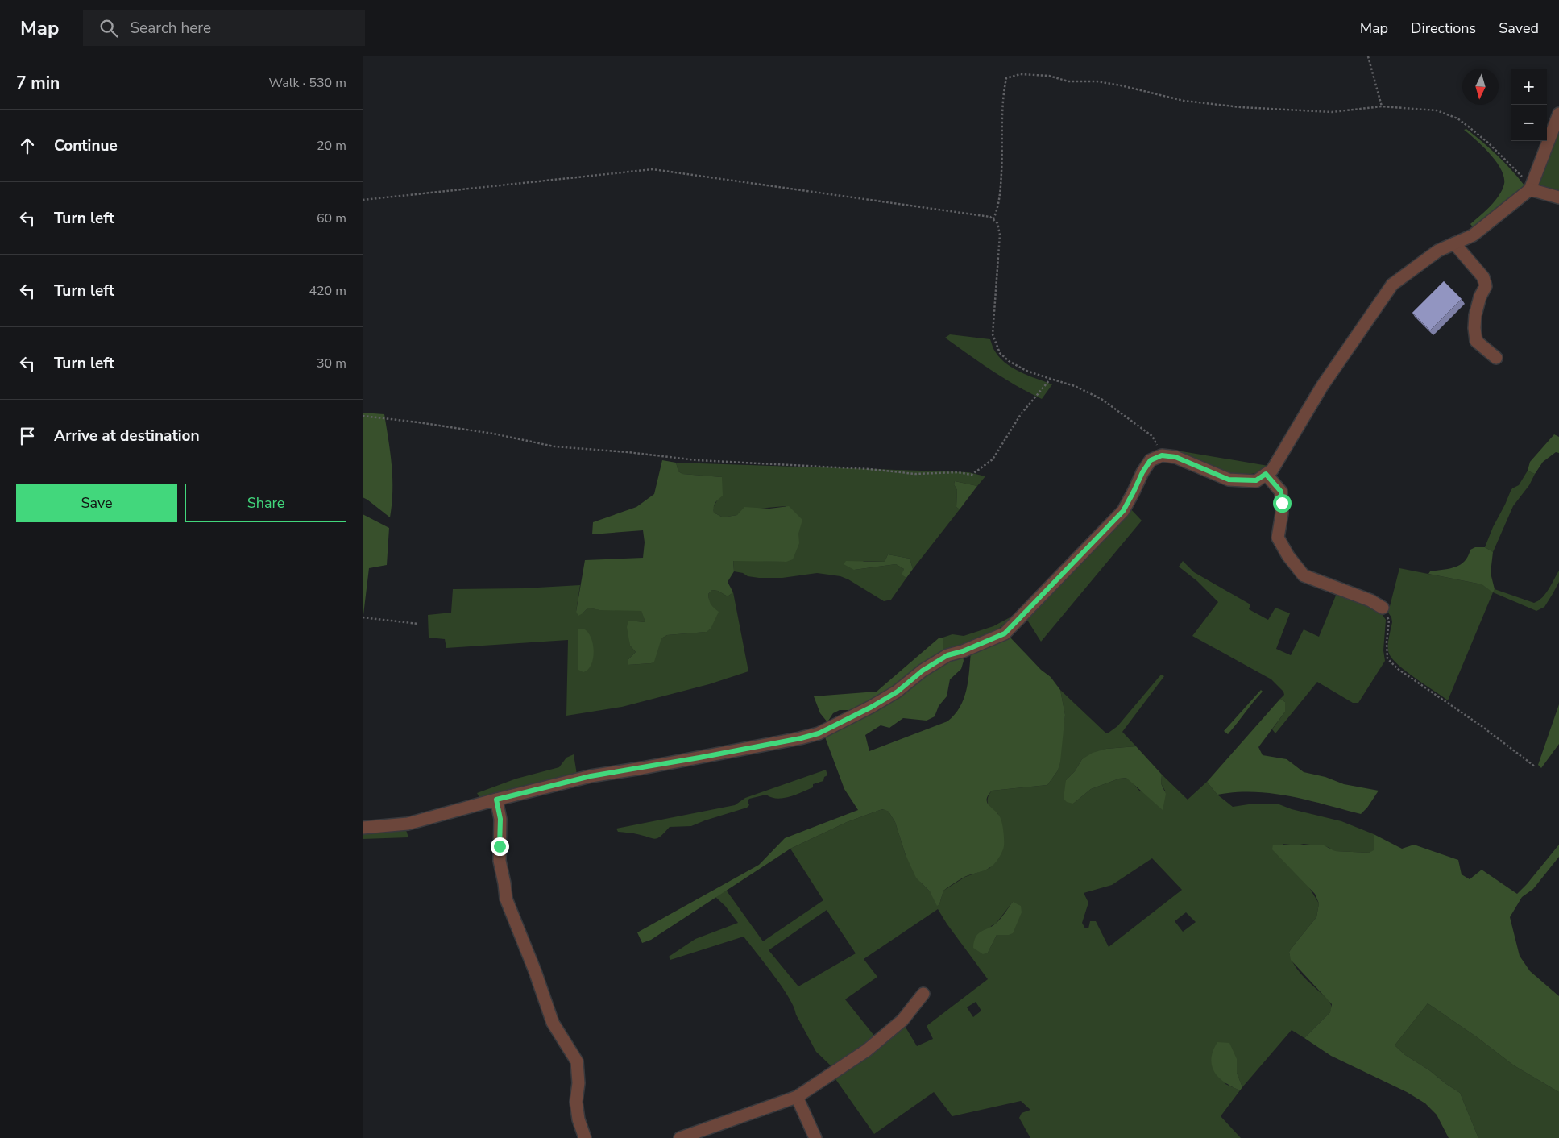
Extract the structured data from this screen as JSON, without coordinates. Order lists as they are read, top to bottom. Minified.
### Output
{"north":"bottom","page":{"header":"Map","search":"Search here","nav":["Map","Directions","Saved"],"heading":["7 min","Walk · 530 m"],"map_buttons":["+","−"],"list":[["Continue","20 m"],["Turn left","60 m"],["Turn left","420 m"],["Turn left","30 m"],"Arrive at destination"],"buttons":["Save","Share"]}}
